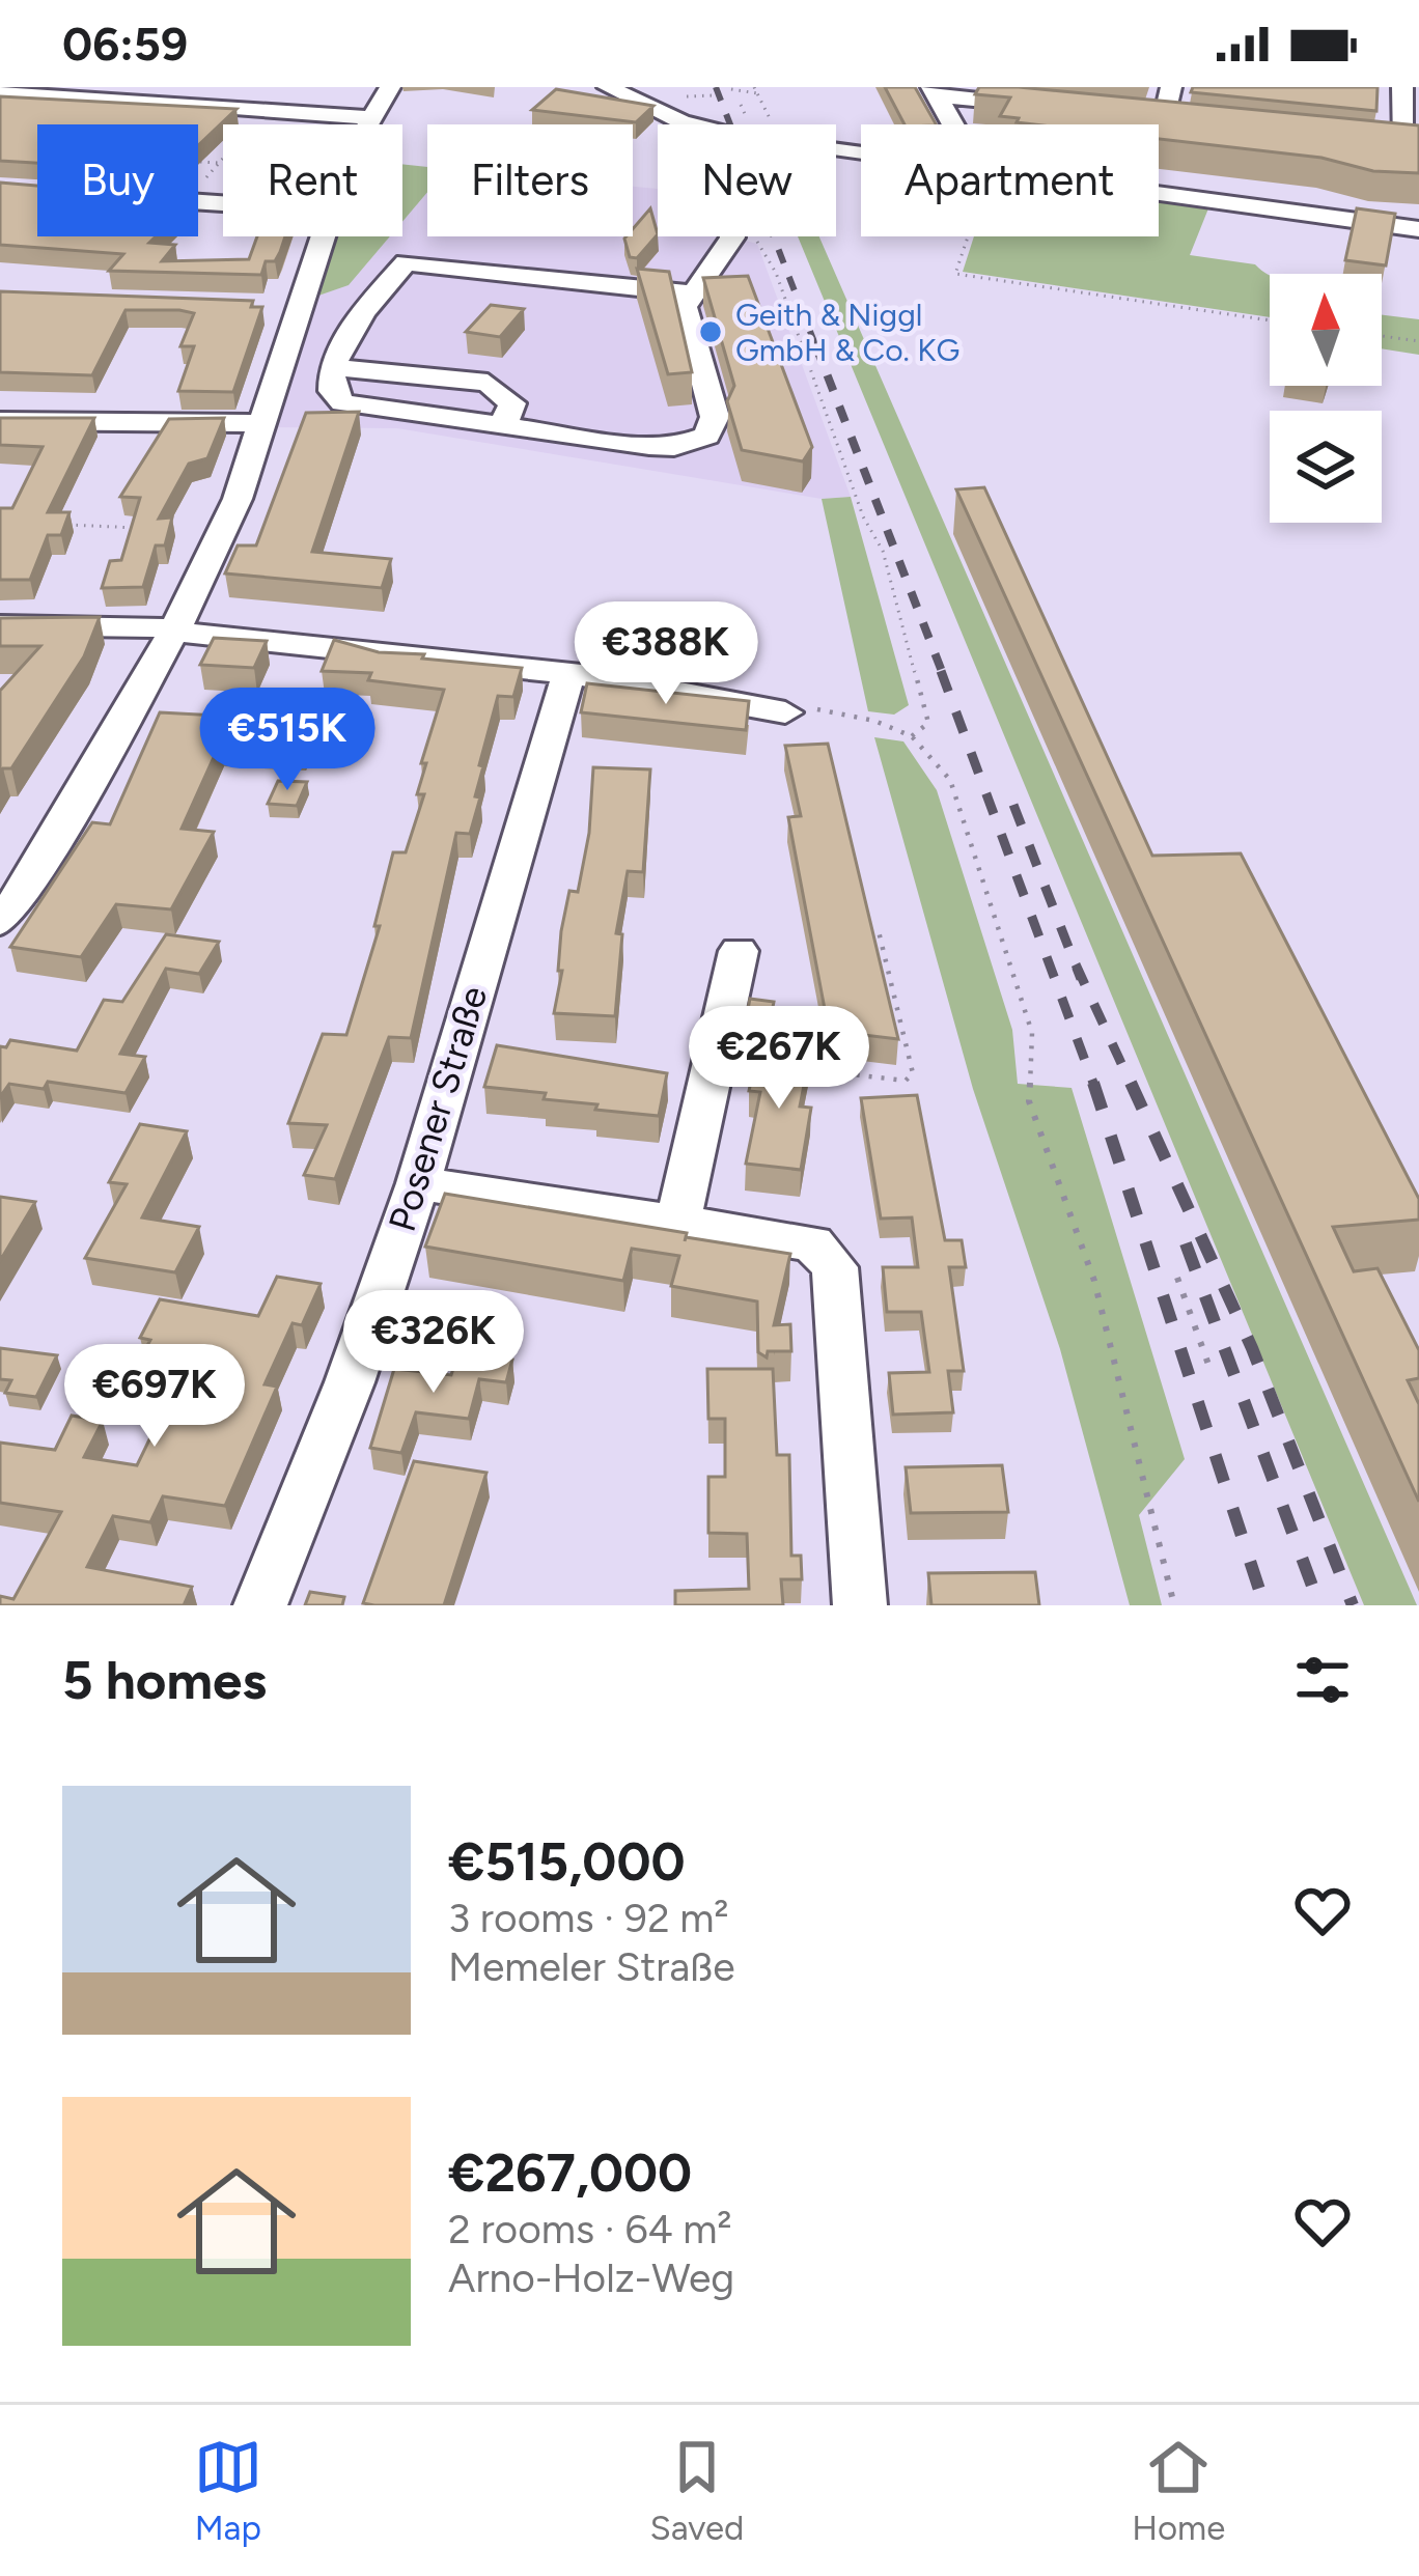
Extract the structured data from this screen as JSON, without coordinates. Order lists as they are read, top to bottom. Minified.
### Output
{"streets":{"street":["Posener Straße"]},"places":["Geith & Niggl GmbH & Co. KG"],"north":"top","page":{"status":"06:59","chip":["Buy","Rent","Filters","New","Apartment"],"price":["€388K","€515K","€267K","€326K","€697K"],"heading":"5 homes","list":[{"name":"€515,000","note":"3 rooms · 92 m² · Memeler Straße"},{"name":"€267,000","note":"2 rooms · 64 m² · Arno-Holz-Weg"}],"tabs":["Map","Saved","Home"]}}
